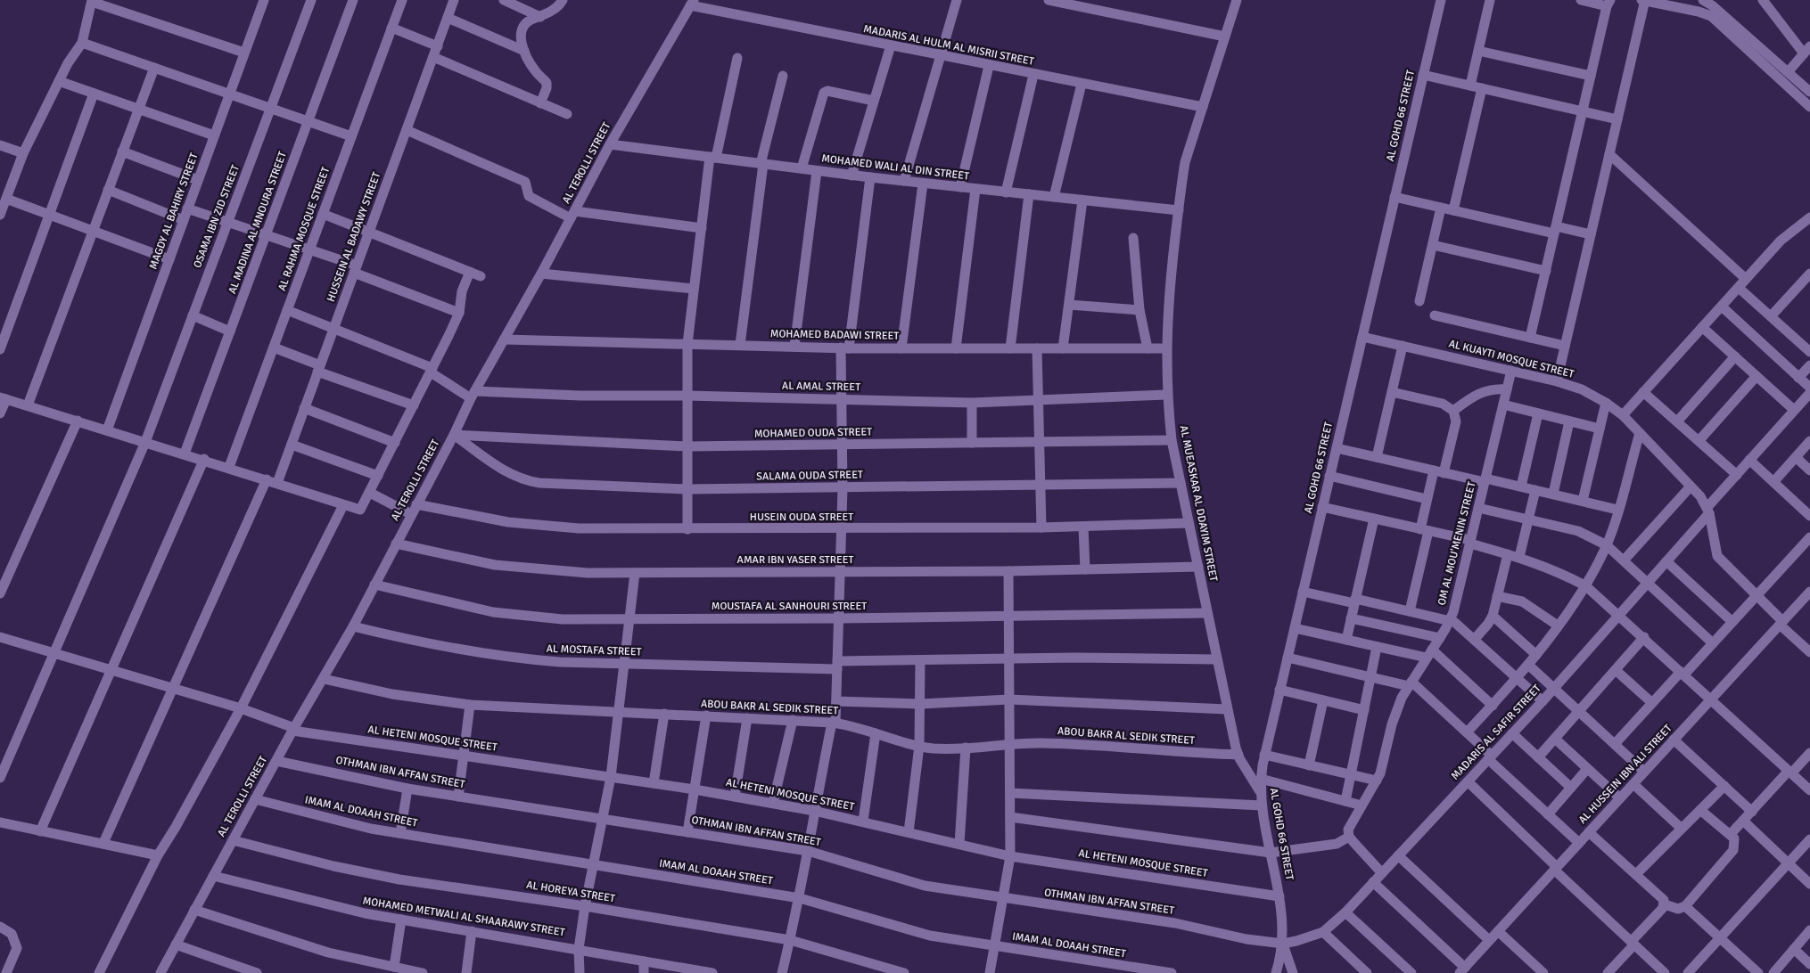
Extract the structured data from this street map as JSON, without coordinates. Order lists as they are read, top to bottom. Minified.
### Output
{"streets":{"street":["MADARIS AL HULM AL MISRII STREET","AL GOHD 66 STREET","AL TEROLLI STREET","MOHAMED WALI AL DIN STREET","MAGDY AL BAHIRY STREET","OSAMA IBN ZID STREET","AL MADINA AL MNOURA STREET","AL RAHMA MOSQUE STREET","HUSSEIN AL BADAWY STREET","MOHAMED BADAWI STREET","AL KUAYTI MOSQUE STREET","AL AMAL STREET","MOHAMED OUDA STREET","SALAMA OUDA STREET","AL MUEASKAR AL DDAYIM STREET","HUSEIN OUDA STREET","OM AL MOU'MENIN STREET","AMAR IBN YASER STREET","MOUSTAFA AL SANHOURI STREET","AL MOSTAFA STREET","ABOU BAKR AL SEDIK STREET","MADARIS AL SAFIR STREET","AL HETENI MOSQUE STREET","OTHMAN IBN AFFAN STREET","AL HUSSEIN IBN ALI STREET","IMAM AL DOAAH STREET","AL HOREYA STREET","MOHAMED METWALI AL SHAARAWY STREET"]},"crossings":[["MADARIS AL HULM AL MISRII STREET","AL TEROLLI STREET"],["MADARIS AL HULM AL MISRII STREET","AL MUEASKAR AL DDAYIM STREET"],["AL GOHD 66 STREET","AL KUAYTI MOSQUE STREET"],["AL GOHD 66 STREET","AL MUEASKAR AL DDAYIM STREET"],["AL GOHD 66 STREET","MADARIS AL SAFIR STREET"],["AL GOHD 66 STREET","AL HETENI MOSQUE STREET"],["AL GOHD 66 STREET","OTHMAN IBN AFFAN STREET"],["AL TEROLLI STREET","MOHAMED WALI AL DIN STREET"],["AL TEROLLI STREET","MOHAMED BADAWI STREET"],["AL TEROLLI STREET","AL AMAL STREET"],["AL TEROLLI STREET","MOHAMED OUDA STREET"],["AL TEROLLI STREET","SALAMA OUDA STREET"],["AL TEROLLI STREET","HUSEIN OUDA STREET"],["AL TEROLLI STREET","AMAR IBN YASER STREET"],["AL TEROLLI STREET","MOUSTAFA AL SANHOURI STREET"],["AL TEROLLI STREET","AL MOSTAFA STREET"],["AL TEROLLI STREET","ABOU BAKR AL SEDIK STREET"],["AL TEROLLI STREET","AL HETENI MOSQUE STREET"],["AL TEROLLI STREET","OTHMAN IBN AFFAN STREET"],["AL TEROLLI STREET","IMAM AL DOAAH STREET"],["AL TEROLLI STREET","AL HOREYA STREET"],["AL TEROLLI STREET","MOHAMED METWALI AL SHAARAWY STREET"],["MOHAMED WALI AL DIN STREET","AL MUEASKAR AL DDAYIM STREET"],["OSAMA IBN ZID STREET","AL HETENI MOSQUE STREET"],["MOHAMED BADAWI STREET","AL MUEASKAR AL DDAYIM STREET"],["AL KUAYTI MOSQUE STREET","OM AL MOU'MENIN STREET"],["AL KUAYTI MOSQUE STREET","MADARIS AL SAFIR STREET"],["AL KUAYTI MOSQUE STREET","AL HUSSEIN IBN ALI STREET"],["AL AMAL STREET","AL MUEASKAR AL DDAYIM STREET"],["MOHAMED OUDA STREET","SALAMA OUDA STREET"],["MOHAMED OUDA STREET","AL MUEASKAR AL DDAYIM STREET"],["SALAMA OUDA STREET","AL MUEASKAR AL DDAYIM STREET"],["AL MUEASKAR AL DDAYIM STREET","HUSEIN OUDA STREET"],["AL MUEASKAR AL DDAYIM STREET","AMAR IBN YASER STREET"],["AL MUEASKAR AL DDAYIM STREET","MOUSTAFA AL SANHOURI STREET"],["AL MUEASKAR AL DDAYIM STREET","AL MOSTAFA STREET"],["AL MUEASKAR AL DDAYIM STREET","ABOU BAKR AL SEDIK STREET"],["MADARIS AL SAFIR STREET","OTHMAN IBN AFFAN STREET"]]}
